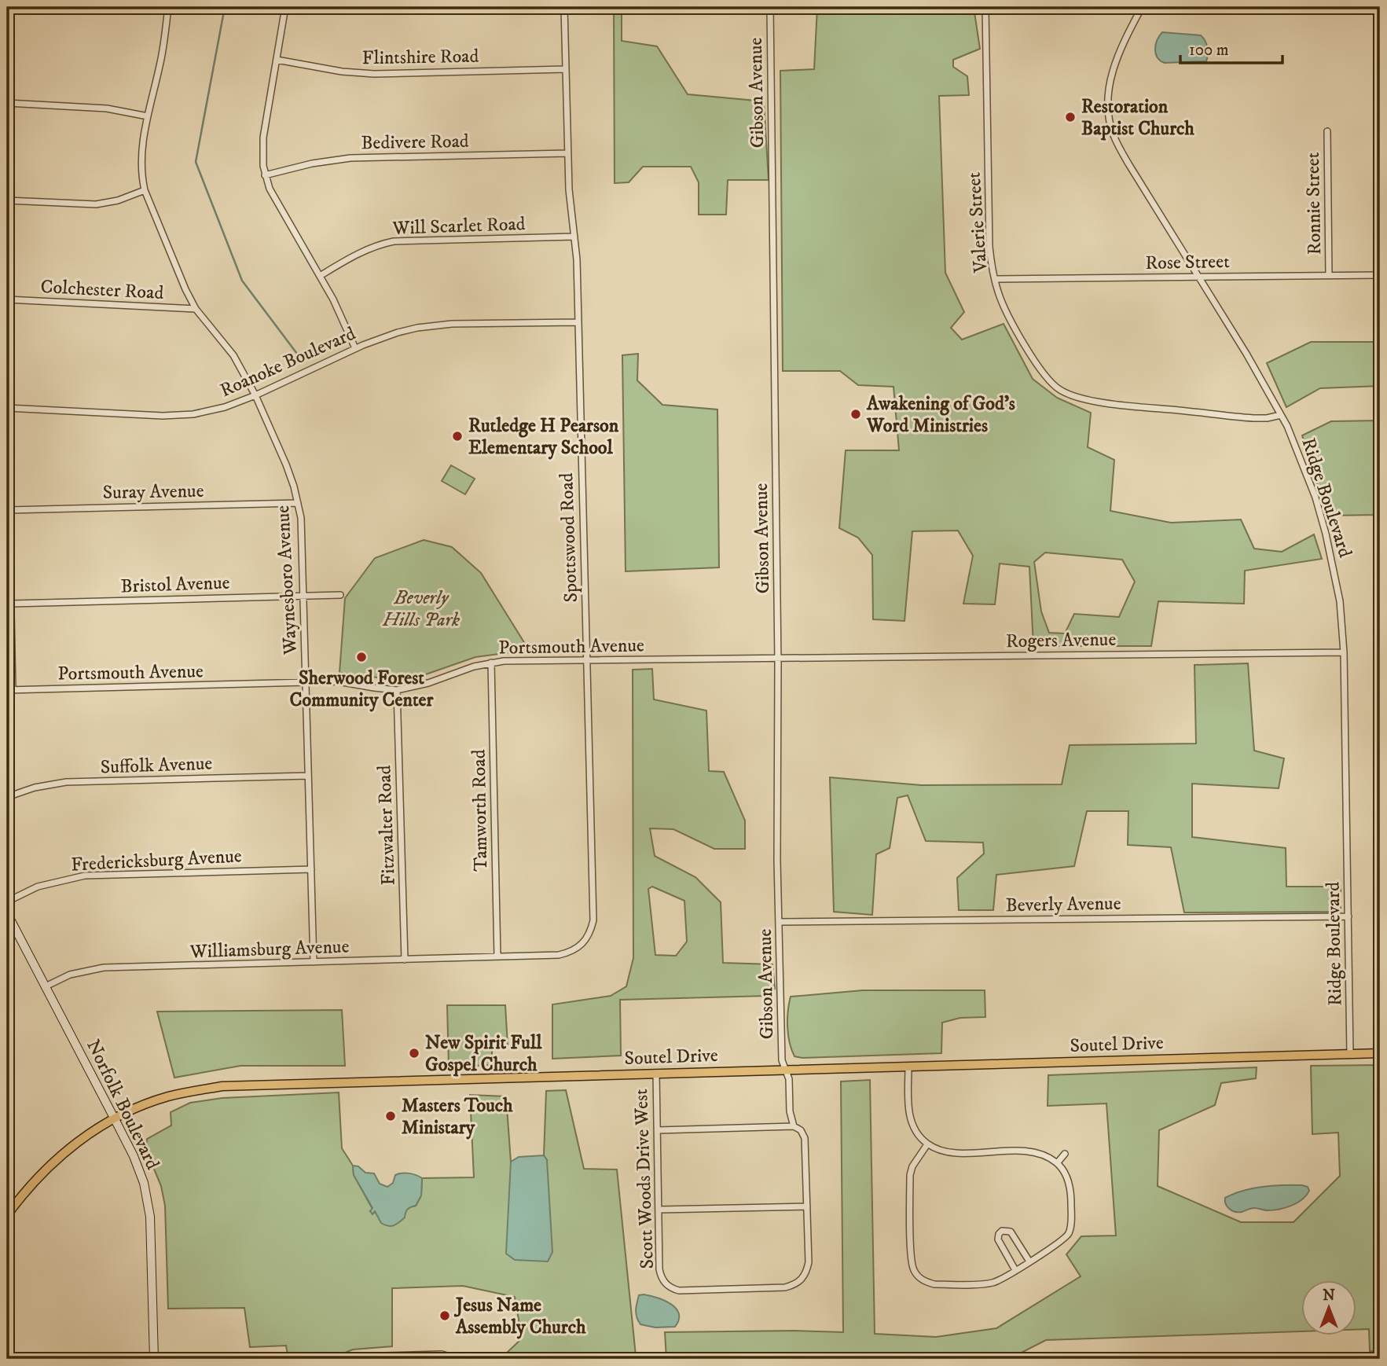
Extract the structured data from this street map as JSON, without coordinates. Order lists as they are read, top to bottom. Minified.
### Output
{"streets":{"main road":["Soutel Drive"],"street":["Flintshire Road","Gibson Avenue","Bedivere Road","Ronnie Street","Valerie Street","Will Scarlet Road","Rose Street","Colchester Road","Roanoke Boulevard","Suray Avenue","Ridge Boulevard","Spottswood Road","Waynesboro Avenue","Bristol Avenue","Rogers Avenue","Portsmouth Avenue","Suffolk Avenue","Tamworth Road","Fitzwalter Road","Fredericksburg Avenue","Beverly Avenue","Williamsburg Avenue","Norfolk Boulevard","Scott Woods Drive West"]},"crossings":[["Flintshire Road","Spottswood Road"],["Gibson Avenue","Rogers Avenue"],["Gibson Avenue","Portsmouth Avenue"],["Gibson Avenue","Beverly Avenue"],["Gibson Avenue","Soutel Drive"],["Gibson Avenue","Scott Woods Drive West"],["Bedivere Road","Spottswood Road"],["Ronnie Street","Rose Street"],["Valerie Street","Rose Street"],["Valerie Street","Ridge Boulevard"],["Will Scarlet Road","Spottswood Road"],["Rose Street","Ridge Boulevard"],["Colchester Road","Waynesboro Avenue"],["Roanoke Boulevard","Spottswood Road"],["Roanoke Boulevard","Waynesboro Avenue"],["Suray Avenue","Waynesboro Avenue"],["Ridge Boulevard","Rogers Avenue"],["Ridge Boulevard","Beverly Avenue"],["Ridge Boulevard","Soutel Drive"],["Spottswood Road","Portsmouth Avenue"],["Spottswood Road","Tamworth Road"],["Spottswood Road","Williamsburg Avenue"],["Waynesboro Avenue","Bristol Avenue"],["Waynesboro Avenue","Portsmouth Avenue"],["Waynesboro Avenue","Suffolk Avenue"],["Waynesboro Avenue","Fredericksburg Avenue"],["Waynesboro Avenue","Williamsburg Avenue"],["Rogers Avenue","Portsmouth Avenue"],["Portsmouth Avenue","Tamworth Road"],["Portsmouth Avenue","Fitzwalter Road"],["Tamworth Road","Williamsburg Avenue"],["Fitzwalter Road","Williamsburg Avenue"],["Williamsburg Avenue","Norfolk Boulevard"],["Soutel Drive","Norfolk Boulevard"],["Soutel Drive","Scott Woods Drive West"]],"parks":["Beverly Hills Park"],"places":["Restoration Baptist Church","Awakening of God's Word Ministries","Rutledge H Pearson Elementary School","Sherwood Forest Community Center","New Spirit Full Gospel Church","Masters Touch Ministary","Jesus Name Assembly Church"],"scale_bar":"100 m","north":"top"}
